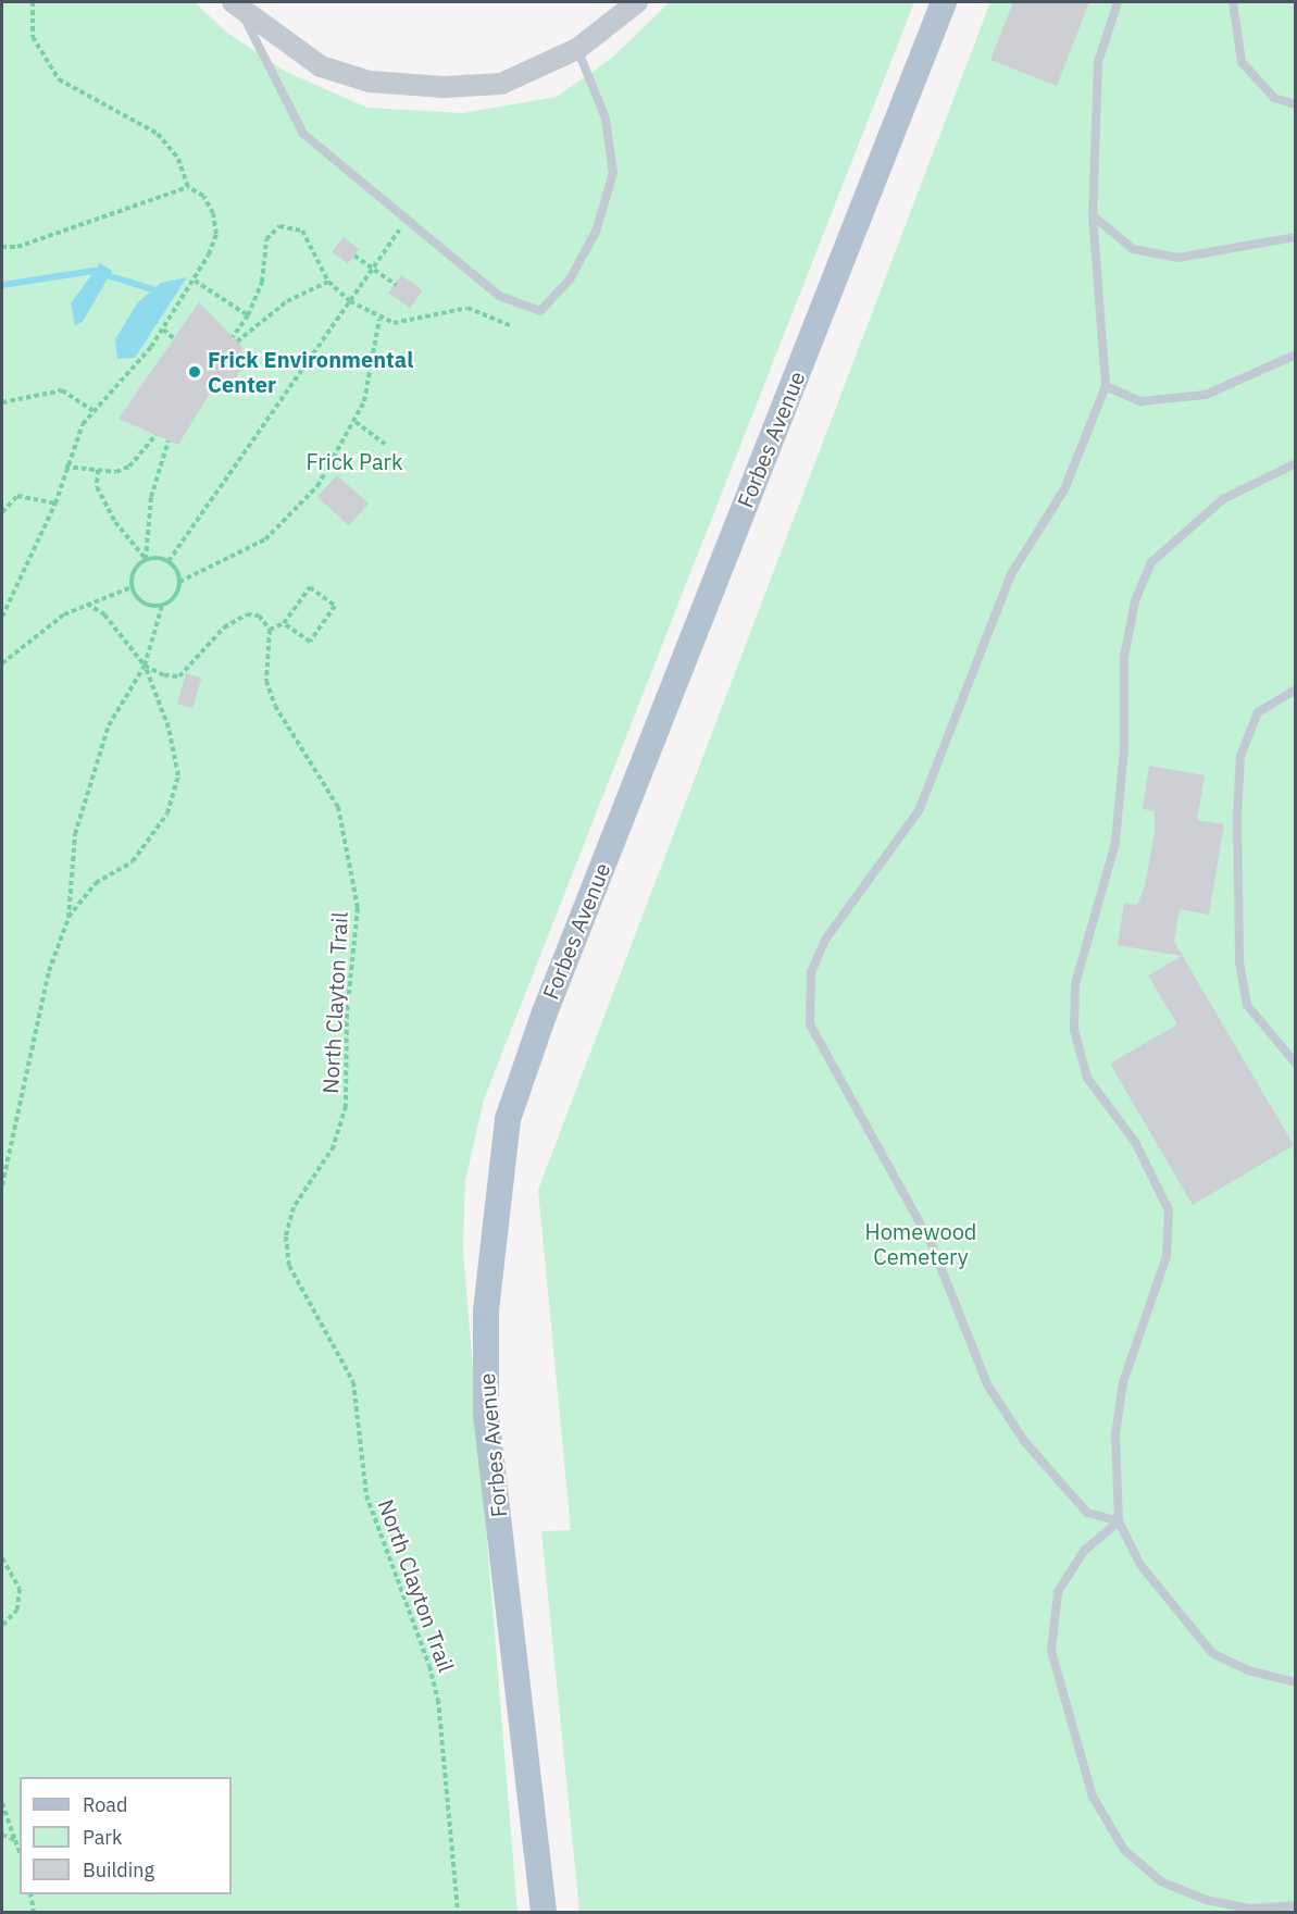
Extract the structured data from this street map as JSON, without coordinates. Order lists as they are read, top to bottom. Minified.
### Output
{"streets":{"main road":["Forbes Avenue"],"path":["North Clayton Trail"]},"parks":["Frick Park","Homewood Cemetery"],"places":["Frick Environmental Center"],"legend":["Road","Park","Building"]}
